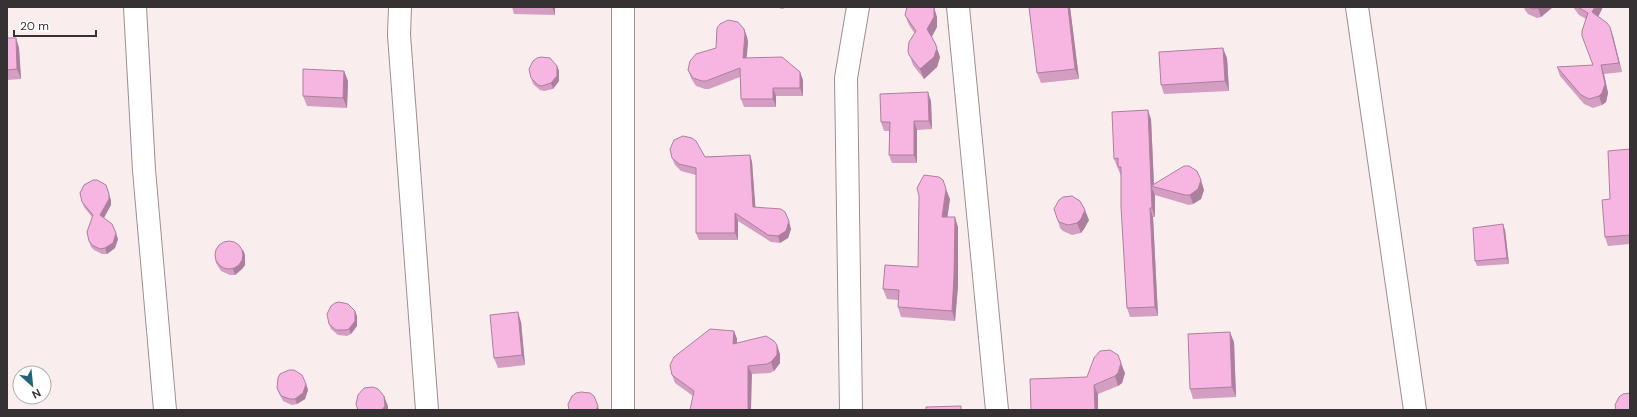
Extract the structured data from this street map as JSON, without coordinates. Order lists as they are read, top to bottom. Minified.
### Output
{"scale_bar":"20 m","north":"bottom right"}
